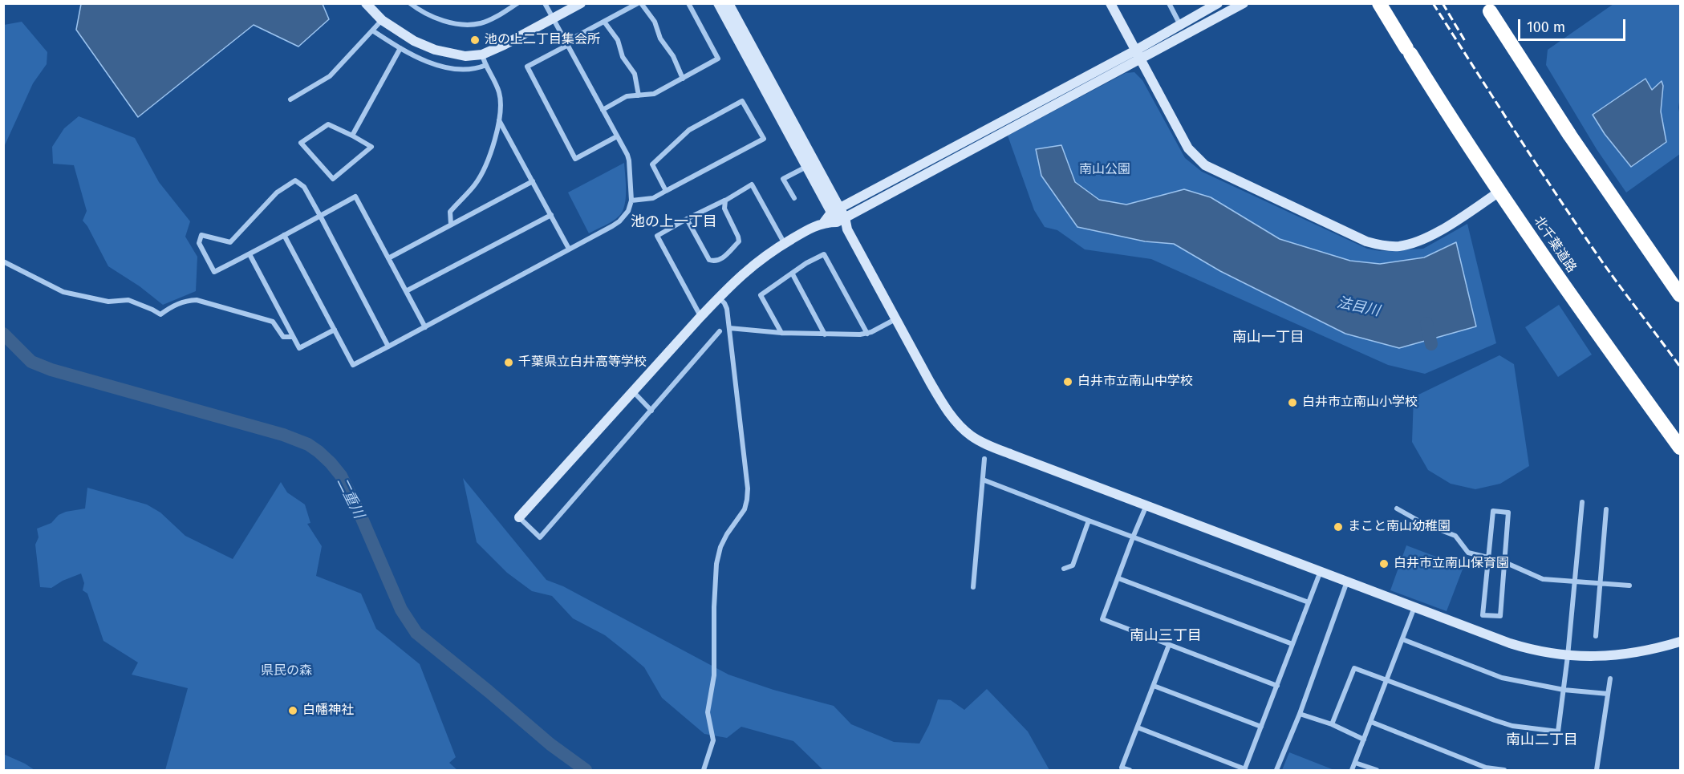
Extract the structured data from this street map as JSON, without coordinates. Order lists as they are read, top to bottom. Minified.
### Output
{"streets":{"highway":["北千葉道路"]},"districts":["池の上一丁目","南山一丁目","南山三丁目","南山二丁目"],"water":["法目川","二重川"],"parks":["南山公園","県民の森"],"places":["池の上二丁目集会所","千葉県立白井高等学校","白井市立南山中学校","白井市立南山小学校","まこと南山幼稚園","白井市立南山保育園","白幡神社"],"scale_bar":"100 m"}
